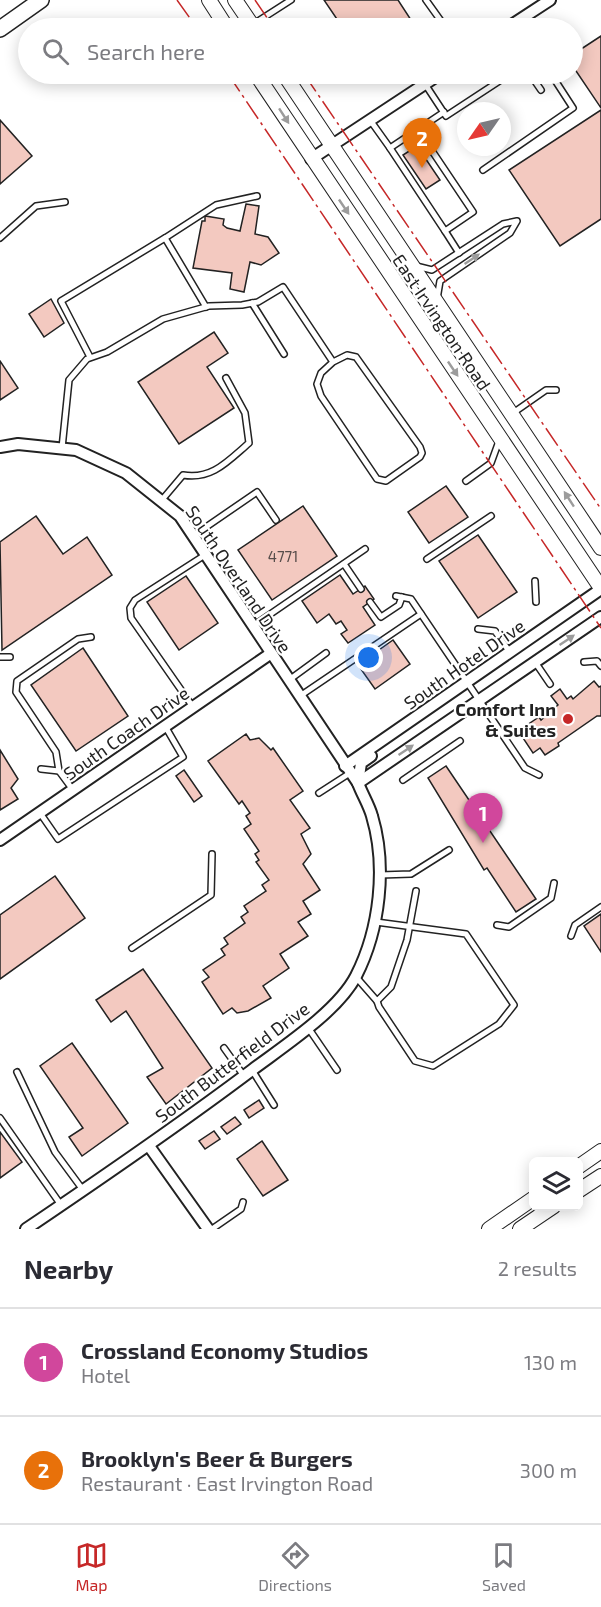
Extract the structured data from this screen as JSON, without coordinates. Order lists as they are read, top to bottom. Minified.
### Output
{"streets":{"main road":["East Irvington Road"],"street":["South Overland Drive","South Hotel Drive","South Coach Drive","South Butterfield Drive"]},"crossings":[["East Irvington Road","South Hotel Drive"],["South Overland Drive","South Hotel Drive"],["South Overland Drive","South Coach Drive"],["South Overland Drive","South Butterfield Drive"],["South Hotel Drive","South Butterfield Drive"]],"places":["Comfort Inn & Suites"],"house_numbers":["4771"],"north":"bottom left","page":{"search":"Search here","pins":["2","1"],"heading":["Nearby","2 results"],"list":[{"mark":"1","name":"Crossland Economy Studios","note":"Hotel","value":"130 m"},{"mark":"2","name":"Brooklyn's Beer & Burgers","note":"Restaurant · East Irvington Road","value":"300 m"}],"nav":["Map","Directions","Saved"]}}
